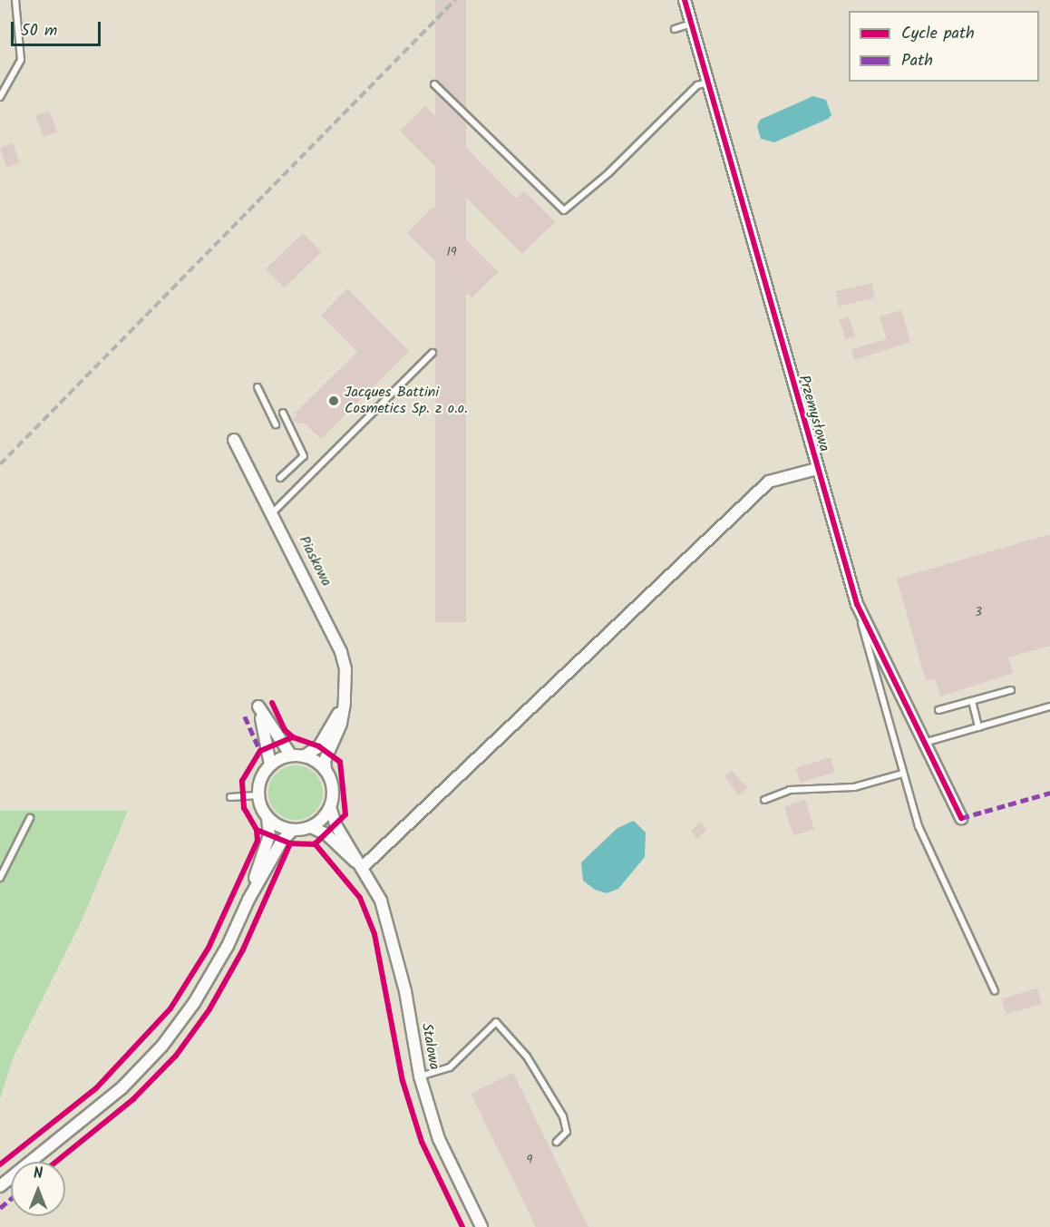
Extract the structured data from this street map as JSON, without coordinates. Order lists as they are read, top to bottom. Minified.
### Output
{"streets":{"street":["Przemysłowa","Piaskowa","Stalowa"]},"crossings":[["Piaskowa","Stalowa"]],"places":["Jacques Battini Cosmetics Sp. z o.o."],"house_numbers":["19","3","9"],"legend":["Cycle path","Path"],"scale_bar":"50 m","north":"top"}
